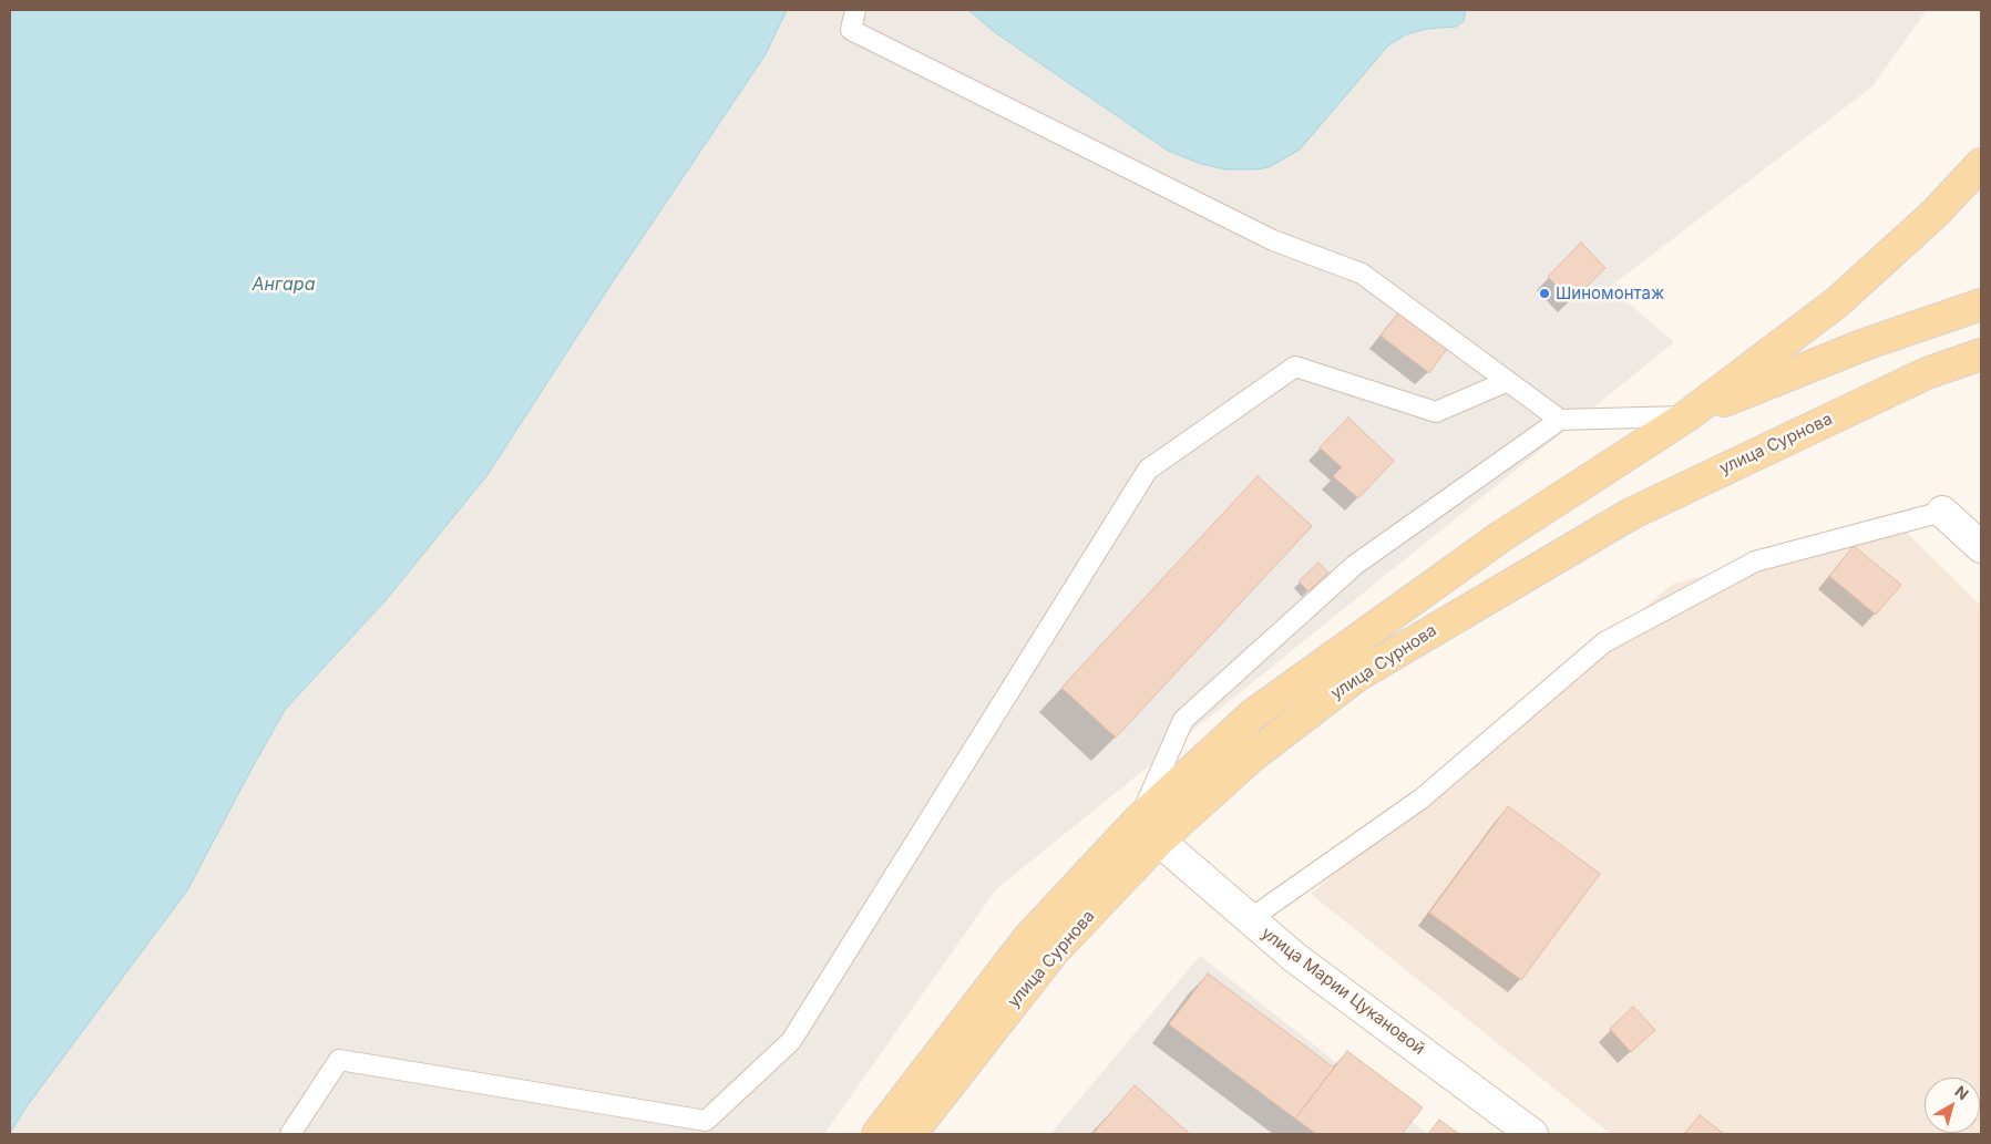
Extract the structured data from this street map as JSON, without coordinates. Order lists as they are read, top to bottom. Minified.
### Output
{"streets":{"main road":["улица Сурнова"],"street":["улица Марии Цукановой"]},"crossings":[["улица Сурнова","улица Марии Цукановой"]],"water":["Ангара"],"places":["Шиномонтаж"],"north":"top right"}
